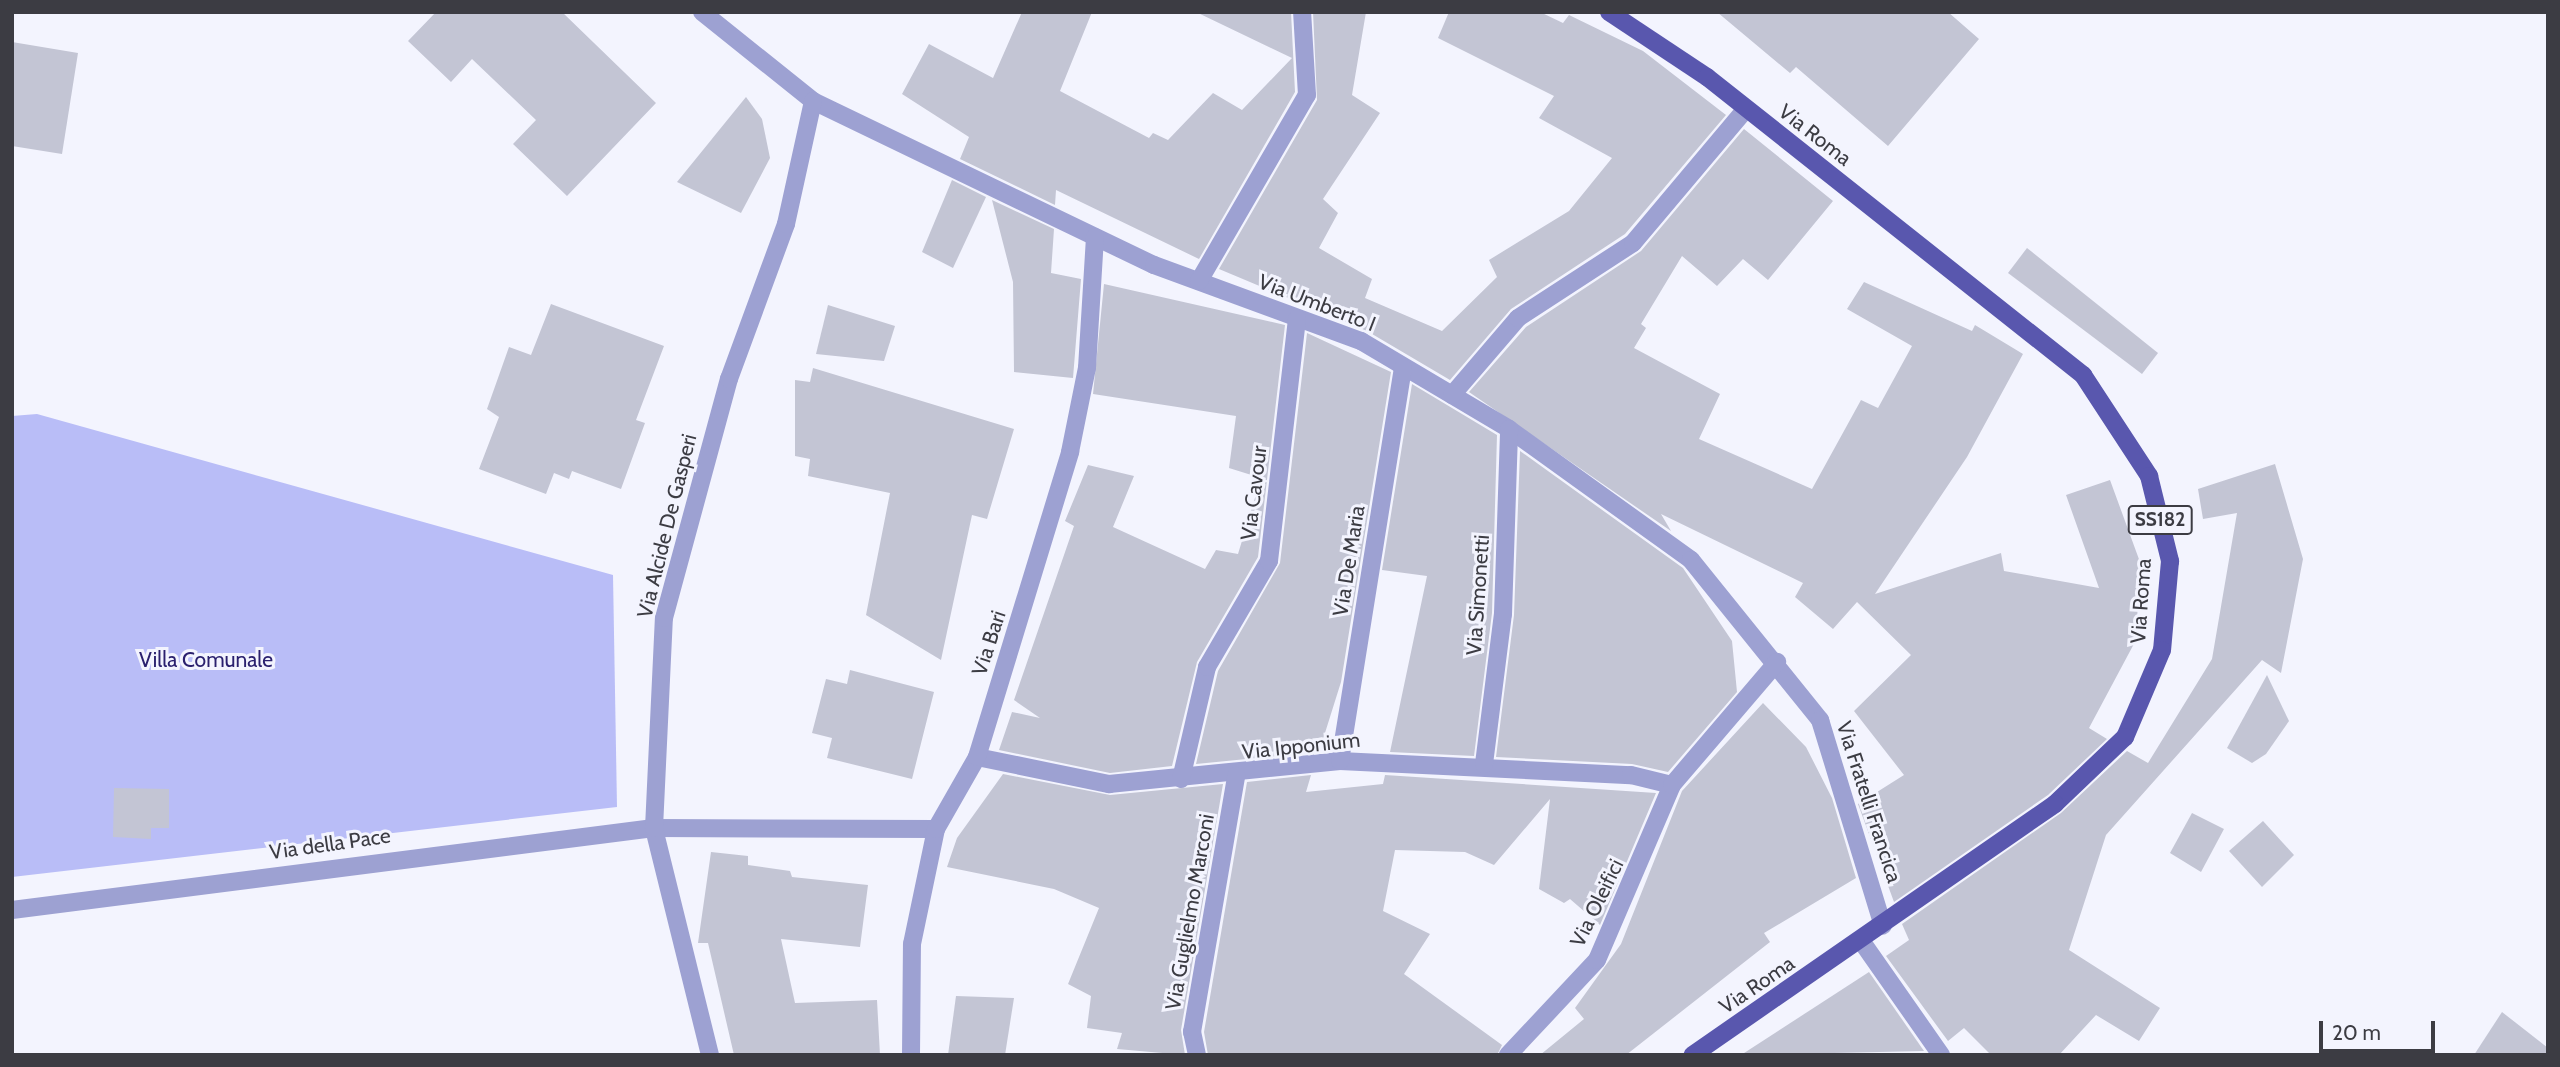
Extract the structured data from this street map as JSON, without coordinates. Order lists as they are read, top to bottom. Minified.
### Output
{"streets":{"main road":["Via Roma","SS182"],"street":["Via Umberto I","Via Cavour","Via Alcide De Gasperi","Via De Maria","Via Simonetti","Via Bari","Via Ipponium","Via Fratelli Francica","Via della Pace","Via Oleifici","Via Guglielmo Marconi"]},"crossings":[["Via Roma","Via Fratelli Francica"],["Via Umberto I","Via Cavour"],["Via Umberto I","Via Alcide De Gasperi"],["Via Umberto I","Via De Maria"],["Via Umberto I","Via Simonetti"],["Via Umberto I","Via Bari"],["Via Umberto I","Via Fratelli Francica"],["Via Umberto I","Via Oleifici"],["Via Cavour","Via Ipponium"],["Via Alcide De Gasperi","Via della Pace"],["Via De Maria","Via Ipponium"],["Via Simonetti","Via Ipponium"],["Via Bari","Via Ipponium"],["Via Bari","Via della Pace"],["Via Ipponium","Via Oleifici"],["Via Ipponium","Via Guglielmo Marconi"],["Via Fratelli Francica","Via Oleifici"]],"parks":["Villa Comunale"],"scale_bar":"20 m"}
